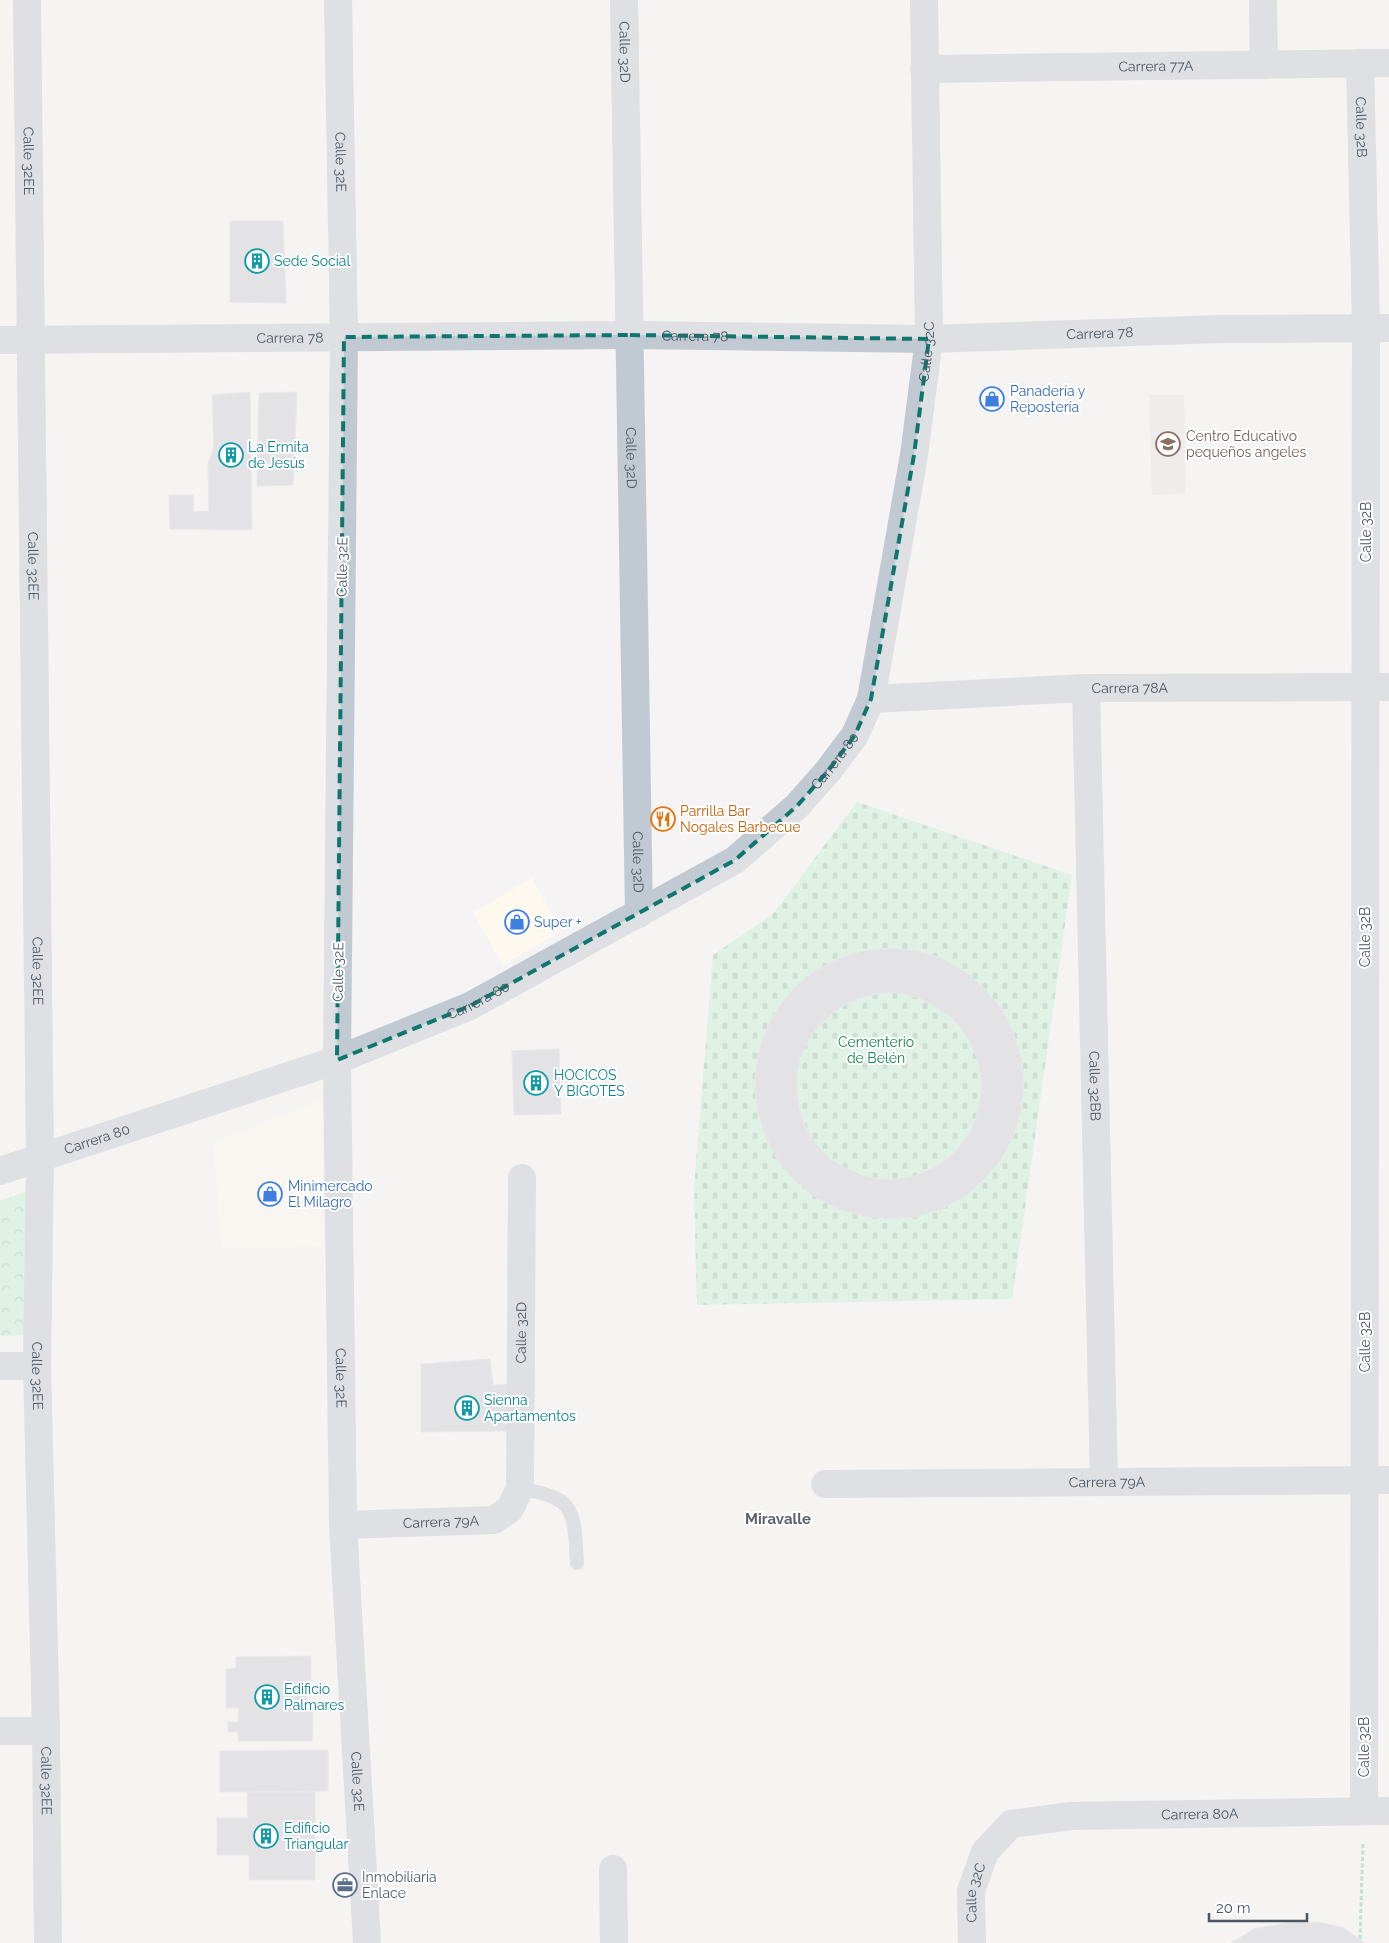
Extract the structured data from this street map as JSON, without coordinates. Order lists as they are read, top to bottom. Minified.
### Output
{"streets":{"street":["Calle 32D","Carrera 77A","Calle 32B","Calle 32EE","Calle 32E","Carrera 78","Calle 32C","Carrera 78A","Carrera 80","Calle 32BB","Carrera 79A","Carrera 80A"]},"crossings":[["Calle 32D","Carrera 78"],["Calle 32D","Carrera 80"],["Calle 32D","Carrera 79A"],["Carrera 77A","Calle 32B"],["Carrera 77A","Calle 32C"],["Calle 32B","Carrera 78"],["Calle 32B","Carrera 78A"],["Calle 32B","Carrera 79A"],["Calle 32B","Carrera 80A"],["Calle 32EE","Carrera 78"],["Calle 32EE","Carrera 80"],["Calle 32E","Carrera 78"],["Calle 32E","Carrera 80"],["Calle 32E","Carrera 79A"],["Carrera 78","Calle 32C"],["Calle 32C","Carrera 78A"],["Calle 32C","Carrera 80"],["Calle 32C","Carrera 80A"],["Carrera 78A","Carrera 80"],["Carrera 78A","Calle 32BB"],["Calle 32BB","Carrera 79A"]],"districts":["Miravalle"],"parks":["Cementerio de Belén"],"places":{"building":["Sede Social","La Ermita de Jesús","HOCICOS Y BIGOTES","Sienna Apartamentos","Edificio Palmares","Edificio Triangular"],"shop":["Panadería y Repostería","Super +","Minimercado El Milagro"],"school or university":["Centro Educativo pequeños angeles"],"restaurant":["Parrilla Bar Nogales Barbecue"],"office":["Inmobiliaria Enlace"]},"scale_bar":"20 m"}
